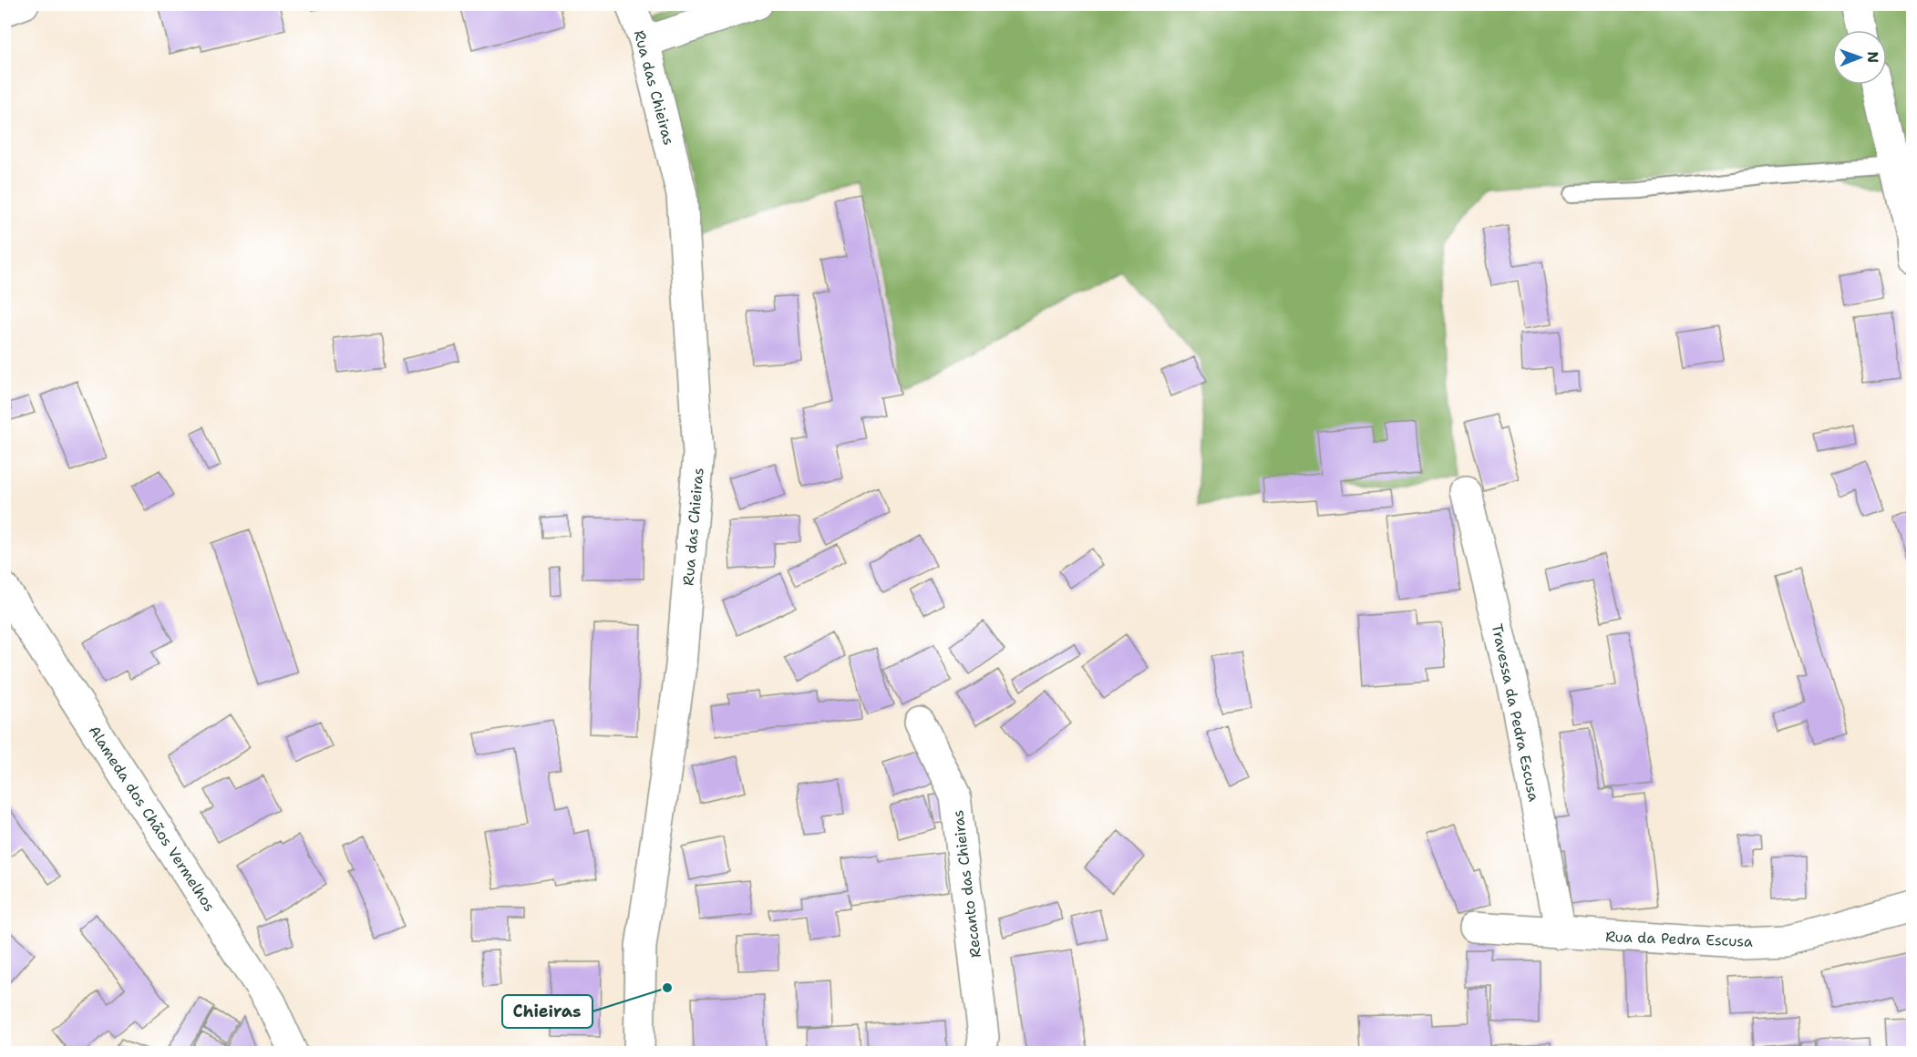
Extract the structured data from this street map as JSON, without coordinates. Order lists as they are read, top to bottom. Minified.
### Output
{"streets":{"street":["Rua das Chieiras","Travessa da Pedra Escusa","Alameda dos Chãos Vermelhos","Recanto das Chieiras","Rua da Pedra Escusa"]},"crossings":[["Travessa da Pedra Escusa","Rua da Pedra Escusa"]],"places":["Chieiras"],"north":"right"}
